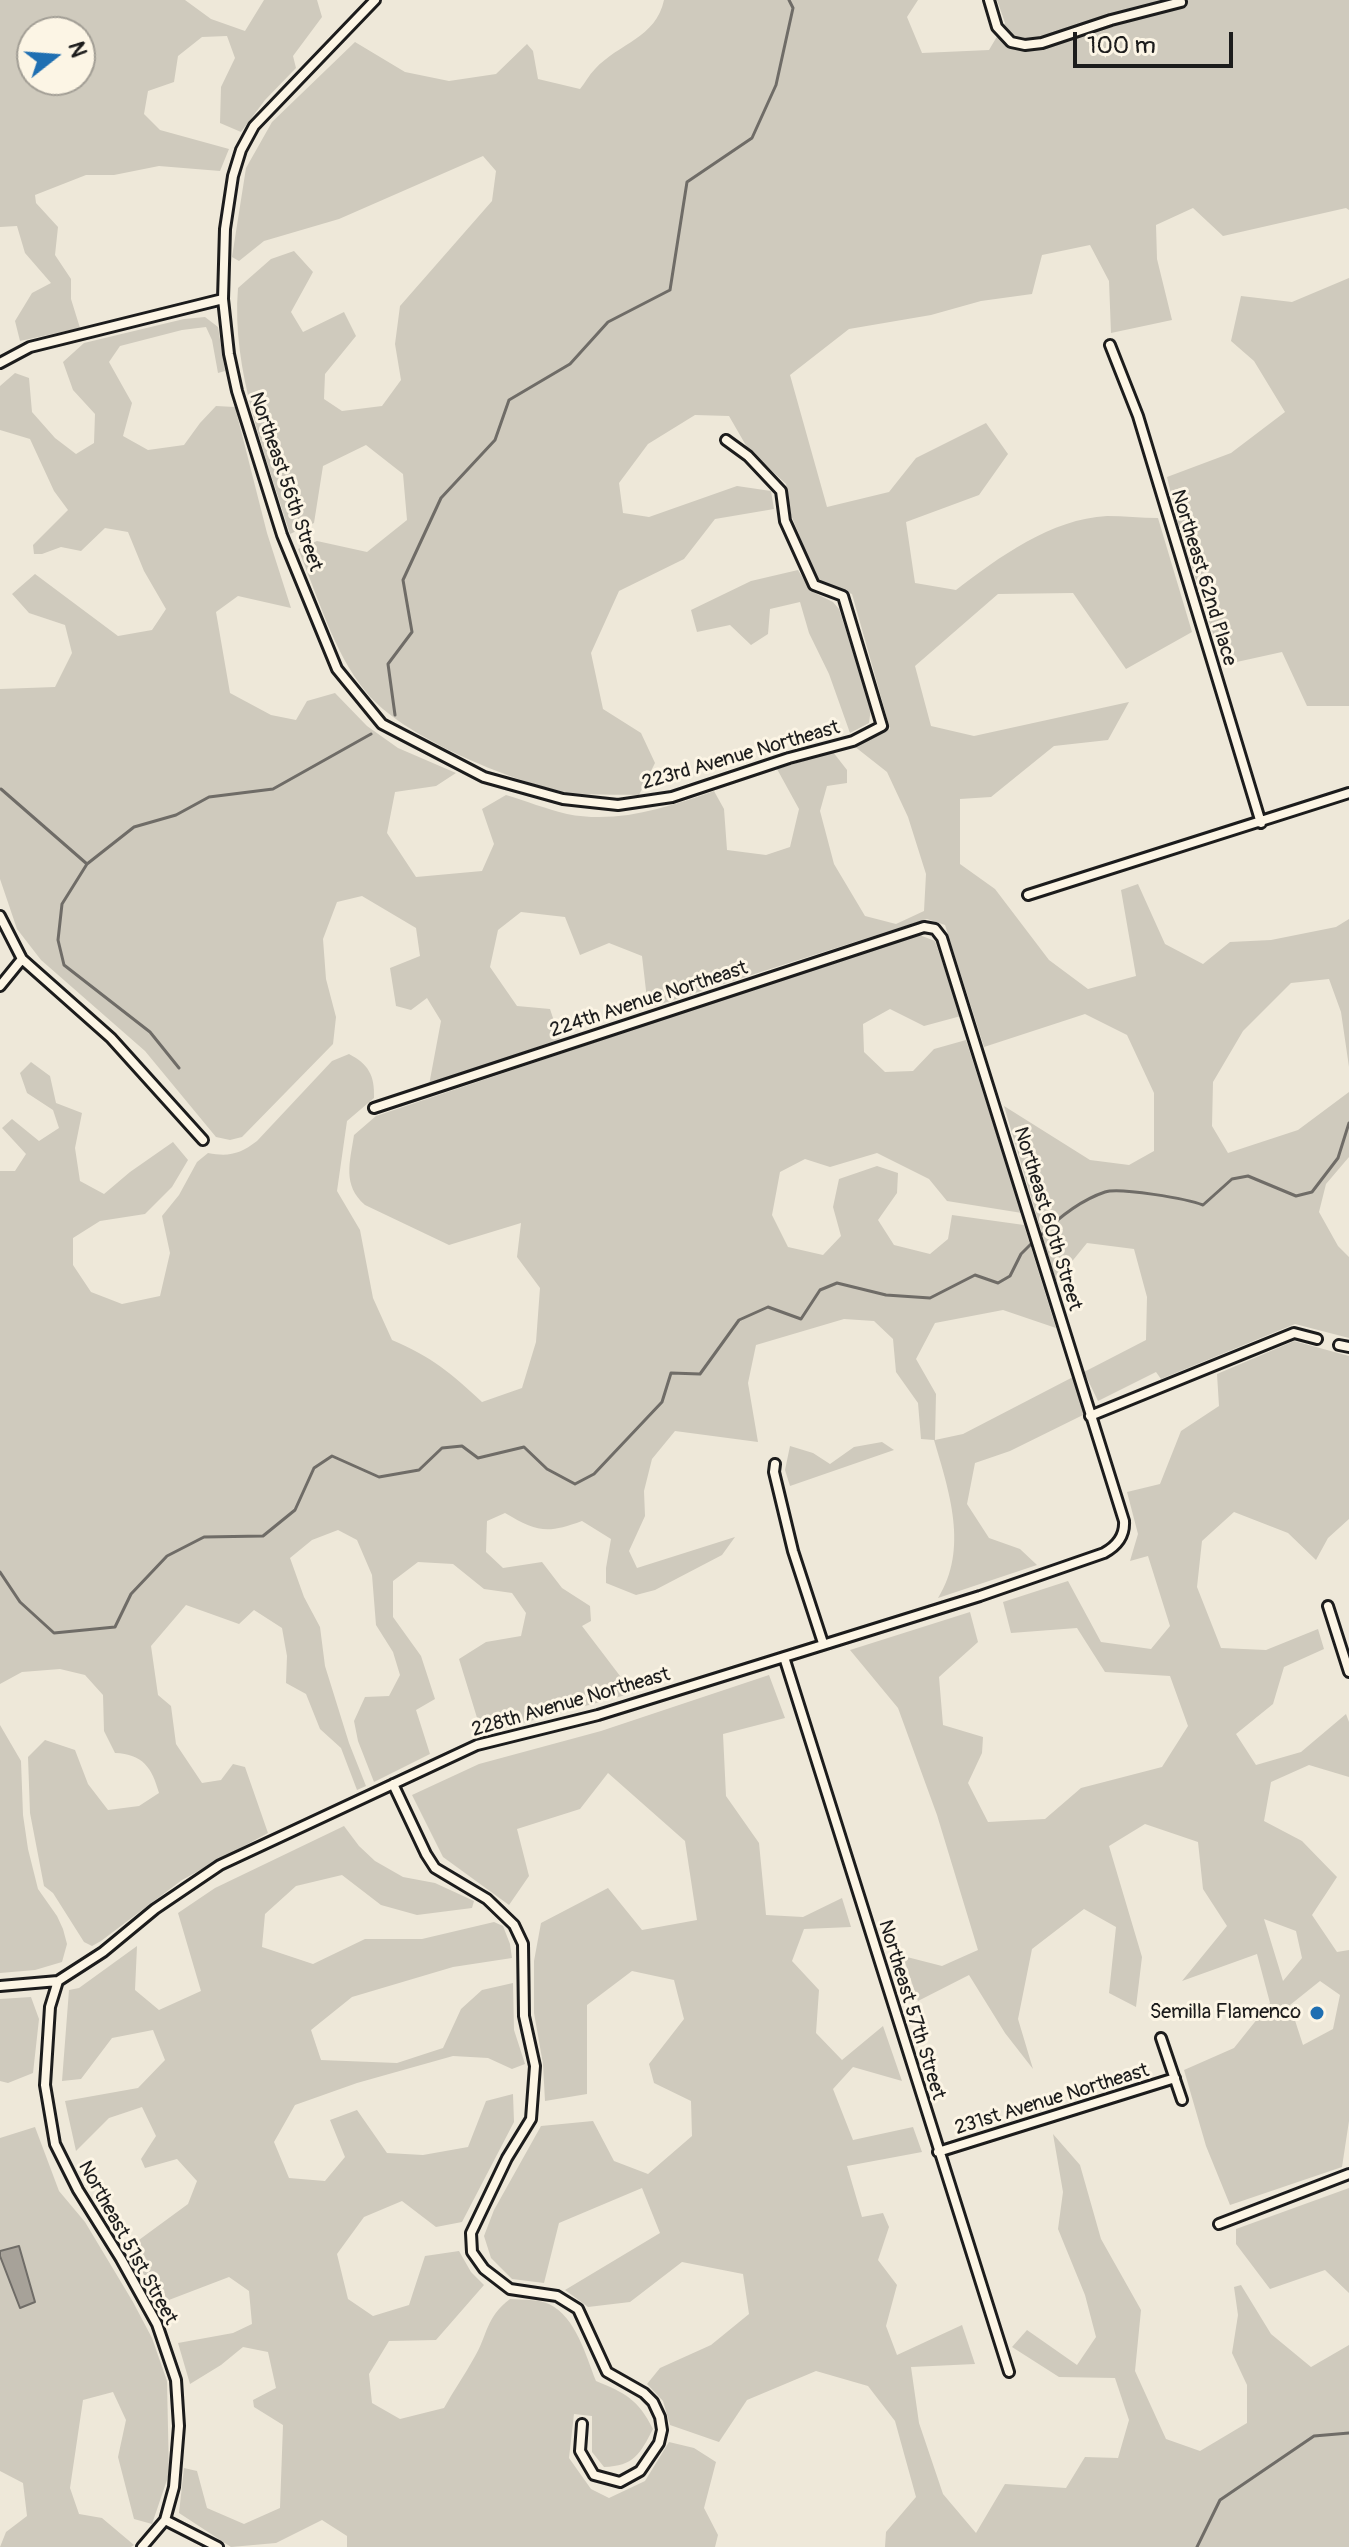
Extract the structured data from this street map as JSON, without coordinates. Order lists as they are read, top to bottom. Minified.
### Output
{"streets":{"street":["Northeast 56th Street","Northeast 62nd Place","223rd Avenue Northeast","224th Avenue Northeast","Northeast 60th Street","228th Avenue Northeast","Northeast 57th Street","231st Avenue Northeast","Northeast 51st Street"]},"crossings":[["Northeast 56th Street","223rd Avenue Northeast"],["224th Avenue Northeast","Northeast 60th Street"],["Northeast 60th Street","228th Avenue Northeast"],["228th Avenue Northeast","Northeast 57th Street"],["228th Avenue Northeast","Northeast 51st Street"],["Northeast 57th Street","231st Avenue Northeast"]],"places":["Semilla Flamenco"],"scale_bar":"100 m","north":"right"}
